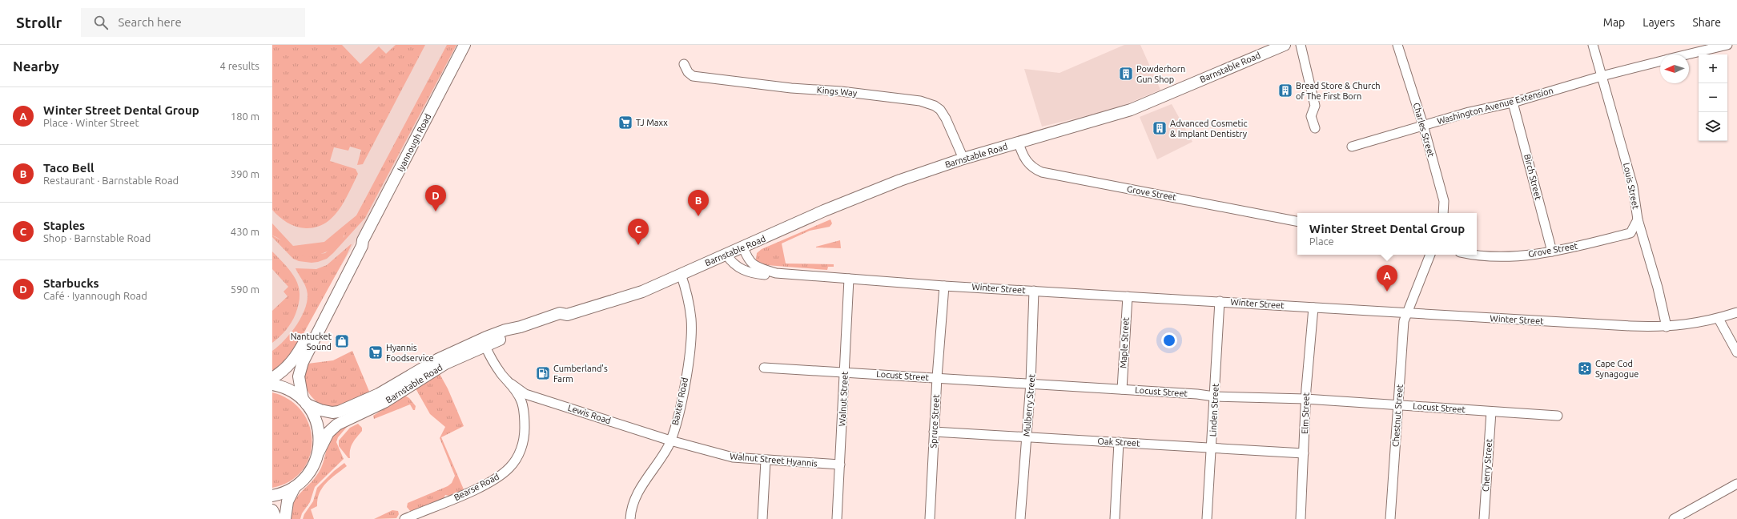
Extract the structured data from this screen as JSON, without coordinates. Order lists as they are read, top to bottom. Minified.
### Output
{"streets":{"main road":["Barnstable Road","Iyannough Road"],"street":["Kings Way","Washington Avenue Extension","Charles Street","Birch Street","Louis Street","Grove Street","Winter Street","Maple Street","Locust Street","Walnut Street","Baxter Road","Mulberry Street","Linden Street","Elm Street","Lewis Road","Chestnut Street","Spruce Street","Oak Street","Walnut Street Hyannis","Cherry Street","Bearse Road"]},"crossings":[["Barnstable Road","Kings Way"],["Barnstable Road","Iyannough Road"],["Barnstable Road","Grove Street"],["Barnstable Road","Winter Street"],["Barnstable Road","Baxter Road"],["Barnstable Road","Bearse Road"],["Washington Avenue Extension","Charles Street"],["Washington Avenue Extension","Birch Street"],["Washington Avenue Extension","Louis Street"],["Birch Street","Grove Street"],["Louis Street","Grove Street"],["Louis Street","Winter Street"],["Winter Street","Maple Street"],["Winter Street","Walnut Street"],["Winter Street","Mulberry Street"],["Winter Street","Linden Street"],["Winter Street","Elm Street"],["Winter Street","Chestnut Street"],["Winter Street","Spruce Street"],["Maple Street","Locust Street"],["Locust Street","Walnut Street"],["Locust Street","Mulberry Street"],["Locust Street","Linden Street"],["Locust Street","Elm Street"],["Locust Street","Chestnut Street"],["Locust Street","Spruce Street"],["Locust Street","Cherry Street"],["Walnut Street","Walnut Street Hyannis"],["Baxter Road","Lewis Road"],["Baxter Road","Walnut Street Hyannis"],["Mulberry Street","Oak Street"],["Linden Street","Oak Street"],["Elm Street","Oak Street"],["Lewis Road","Walnut Street Hyannis"],["Lewis Road","Bearse Road"],["Spruce Street","Oak Street"]],"places":{"building":["Powderhorn Gun Shop","Bread Store & Church of The First Born","Advanced Cosmetic & Implant Dentistry"],"supermarket":["TJ Maxx","Hyannis Foodservice"],"shop":["Nantucket Sound"],"synagogue":["Cape Cod Synagogue"],"fuel station":["Cumberland's Farm"]},"north":"left","page":{"header":"Strollr","search":"Search here","nav":["Map","Layers","Share"],"heading":["Nearby","4 results"],"map_buttons":["+","−"],"list":[{"mark":"A","name":"Winter Street Dental Group","note":"Place · Winter Street","value":"180 m"},{"mark":"B","name":"Taco Bell","note":"Restaurant · Barnstable Road","value":"390 m"},{"mark":"C","name":"Staples","note":"Shop · Barnstable Road","value":"430 m"},{"mark":"D","name":"Starbucks","note":"Café · Iyannough Road","value":"590 m"}],"pins":["D","B","C","A"],"popup":["Winter Street Dental Group","Place"]}}
